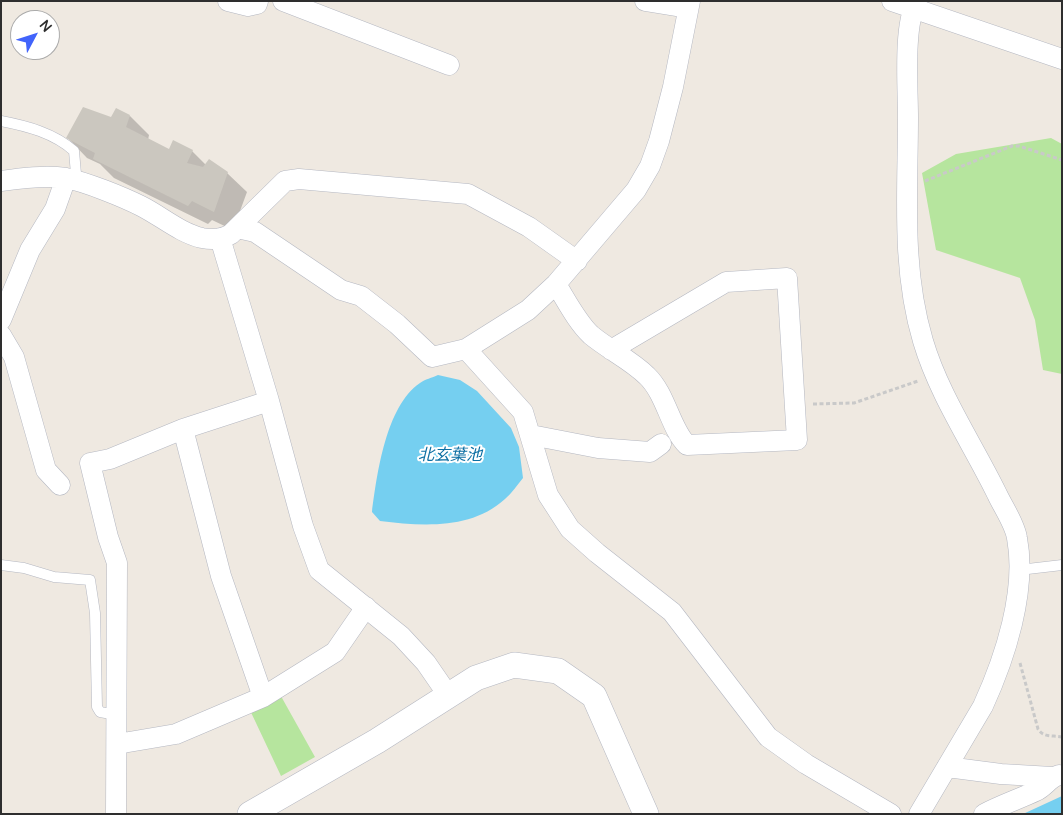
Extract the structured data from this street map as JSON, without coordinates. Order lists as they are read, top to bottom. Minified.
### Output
{"water":["北玄葉池"],"north":"top right"}
